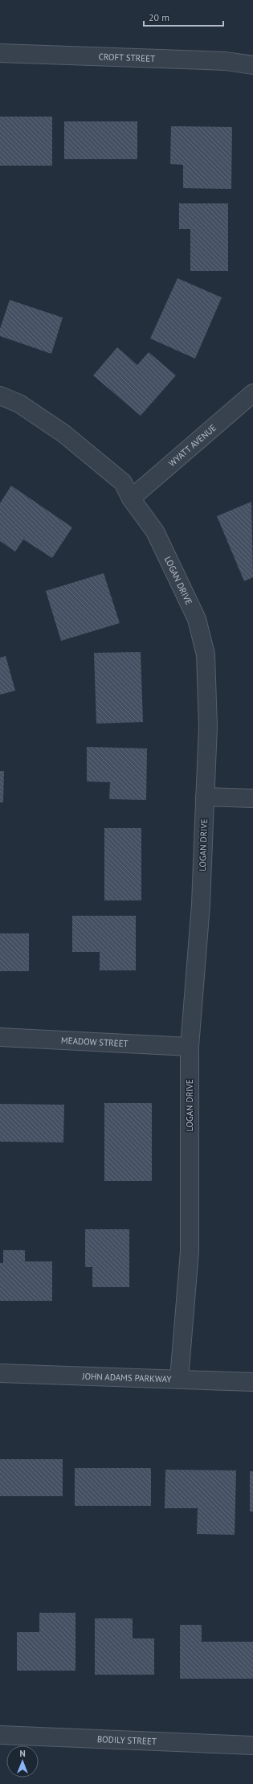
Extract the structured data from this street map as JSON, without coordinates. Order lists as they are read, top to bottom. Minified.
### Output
{"streets":{"street":["CROFT STREET","WYATT AVENUE","LOGAN DRIVE","MEADOW STREET","JOHN ADAMS PARKWAY","BODILY STREET"]},"crossings":[["WYATT AVENUE","LOGAN DRIVE"],["LOGAN DRIVE","MEADOW STREET"],["LOGAN DRIVE","JOHN ADAMS PARKWAY"]],"scale_bar":"20 m","north":"top"}
